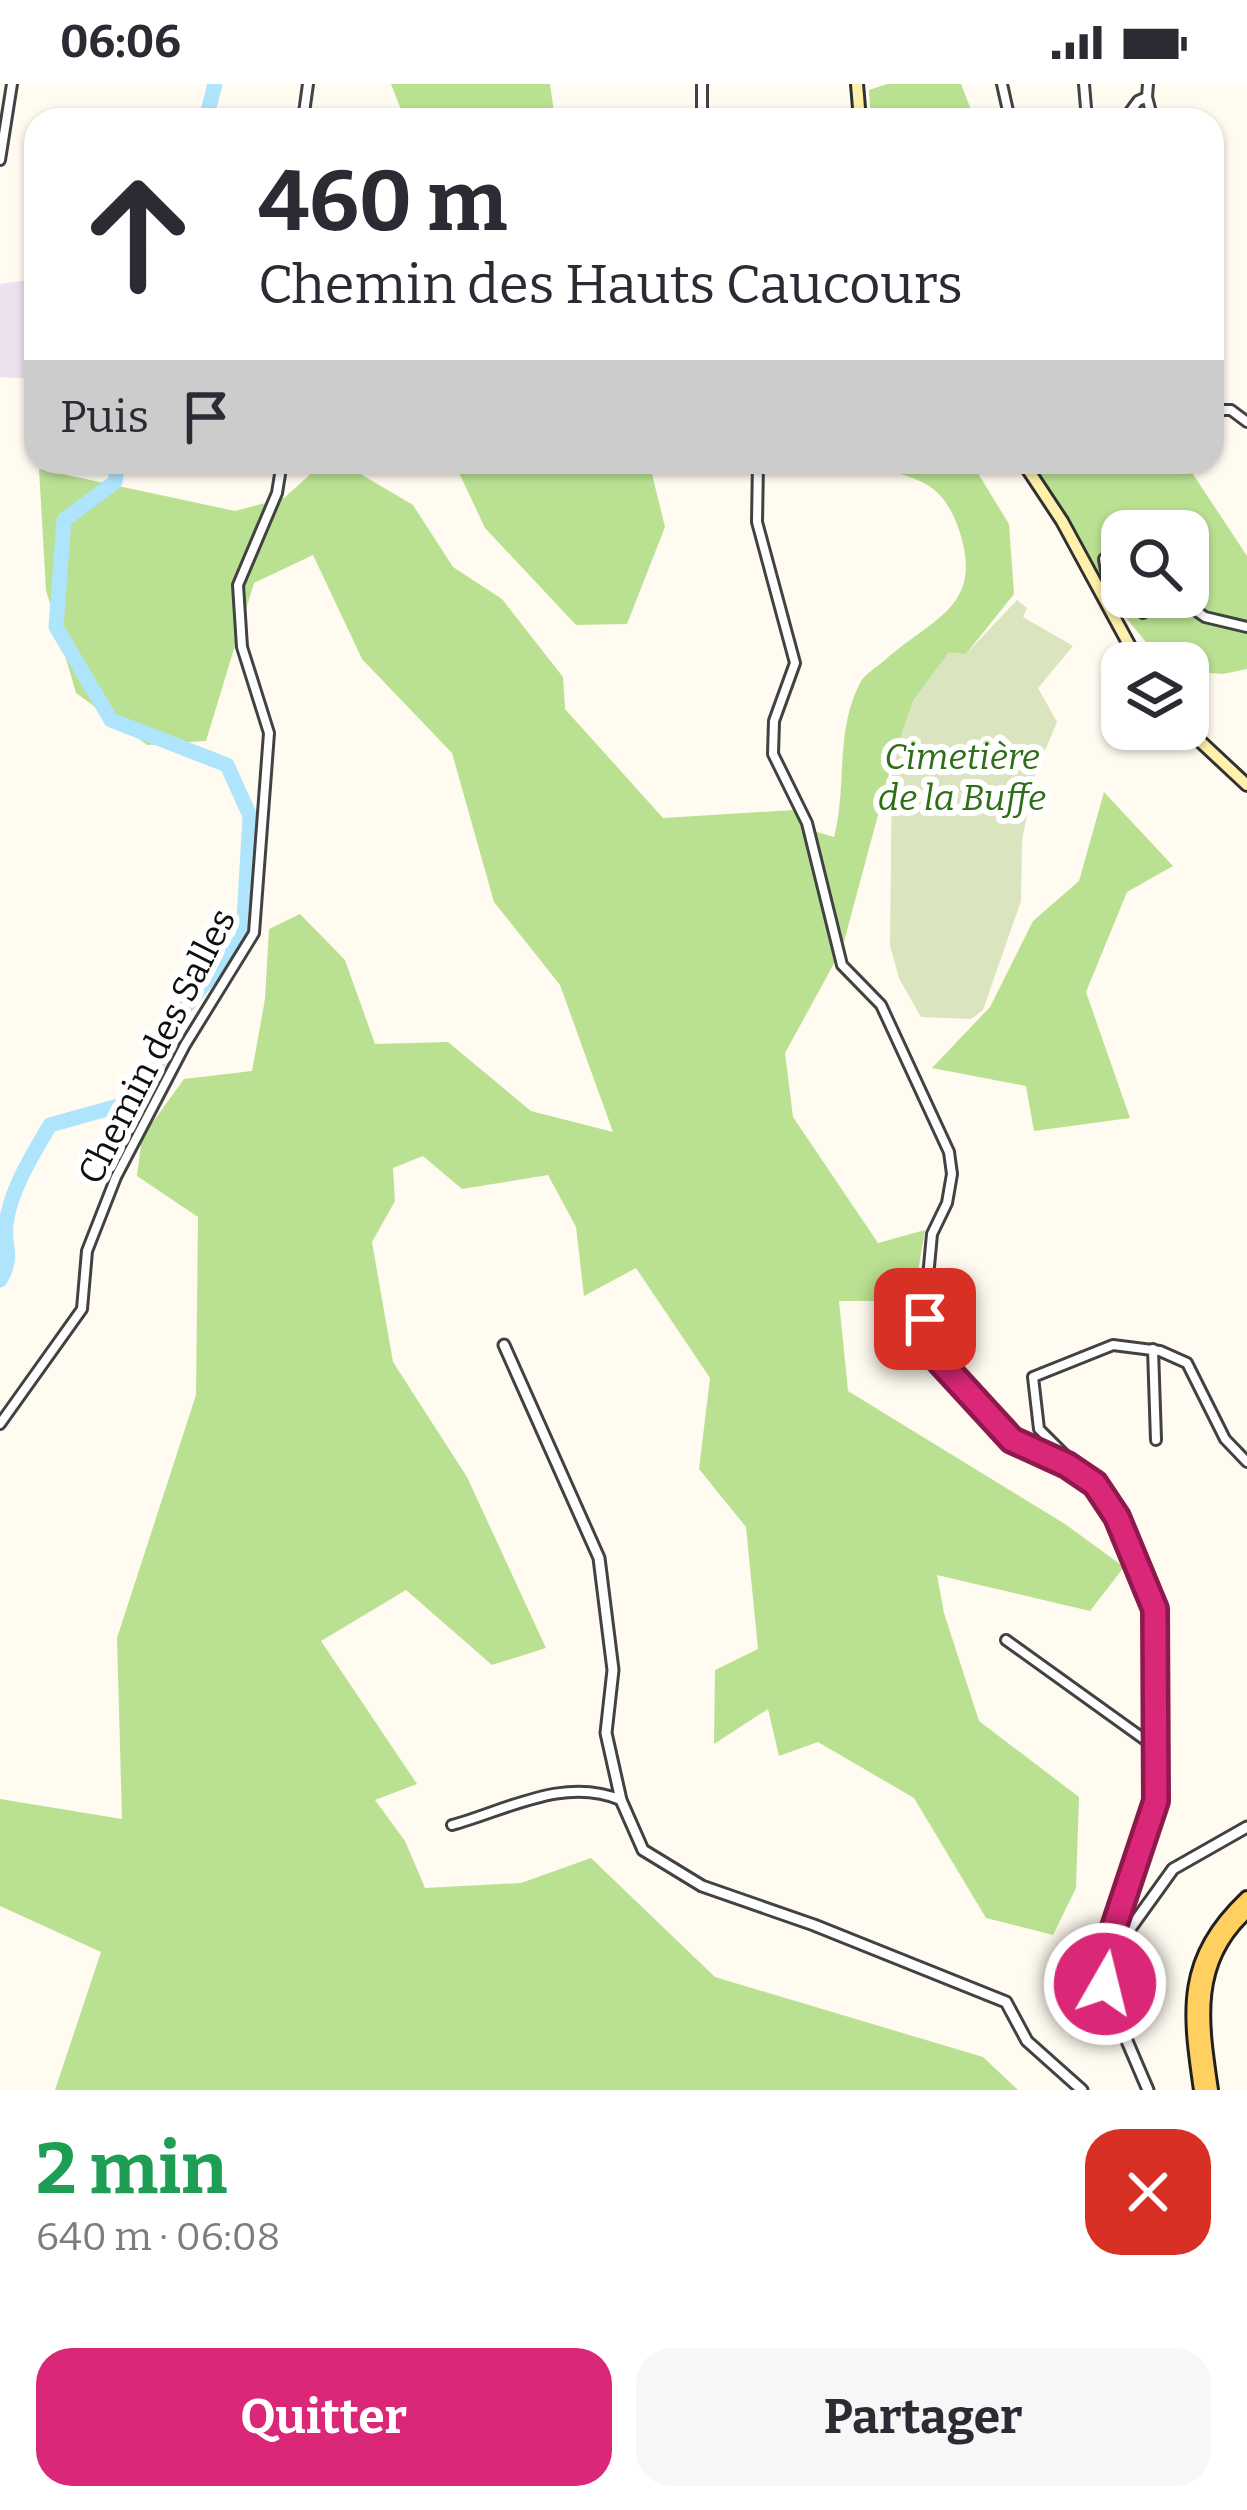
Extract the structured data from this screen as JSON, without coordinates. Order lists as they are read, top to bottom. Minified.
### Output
{"streets":{"street":["Chemin des Salles"]},"parks":["Cimetière de la Buffe"],"page":{"status":"06:06","turn":["460 m","Chemin des Hauts Caucours"],"then":"Puis","heading":["2 min","640 m · 06:08"],"buttons":["Quitter","Partager"]}}
